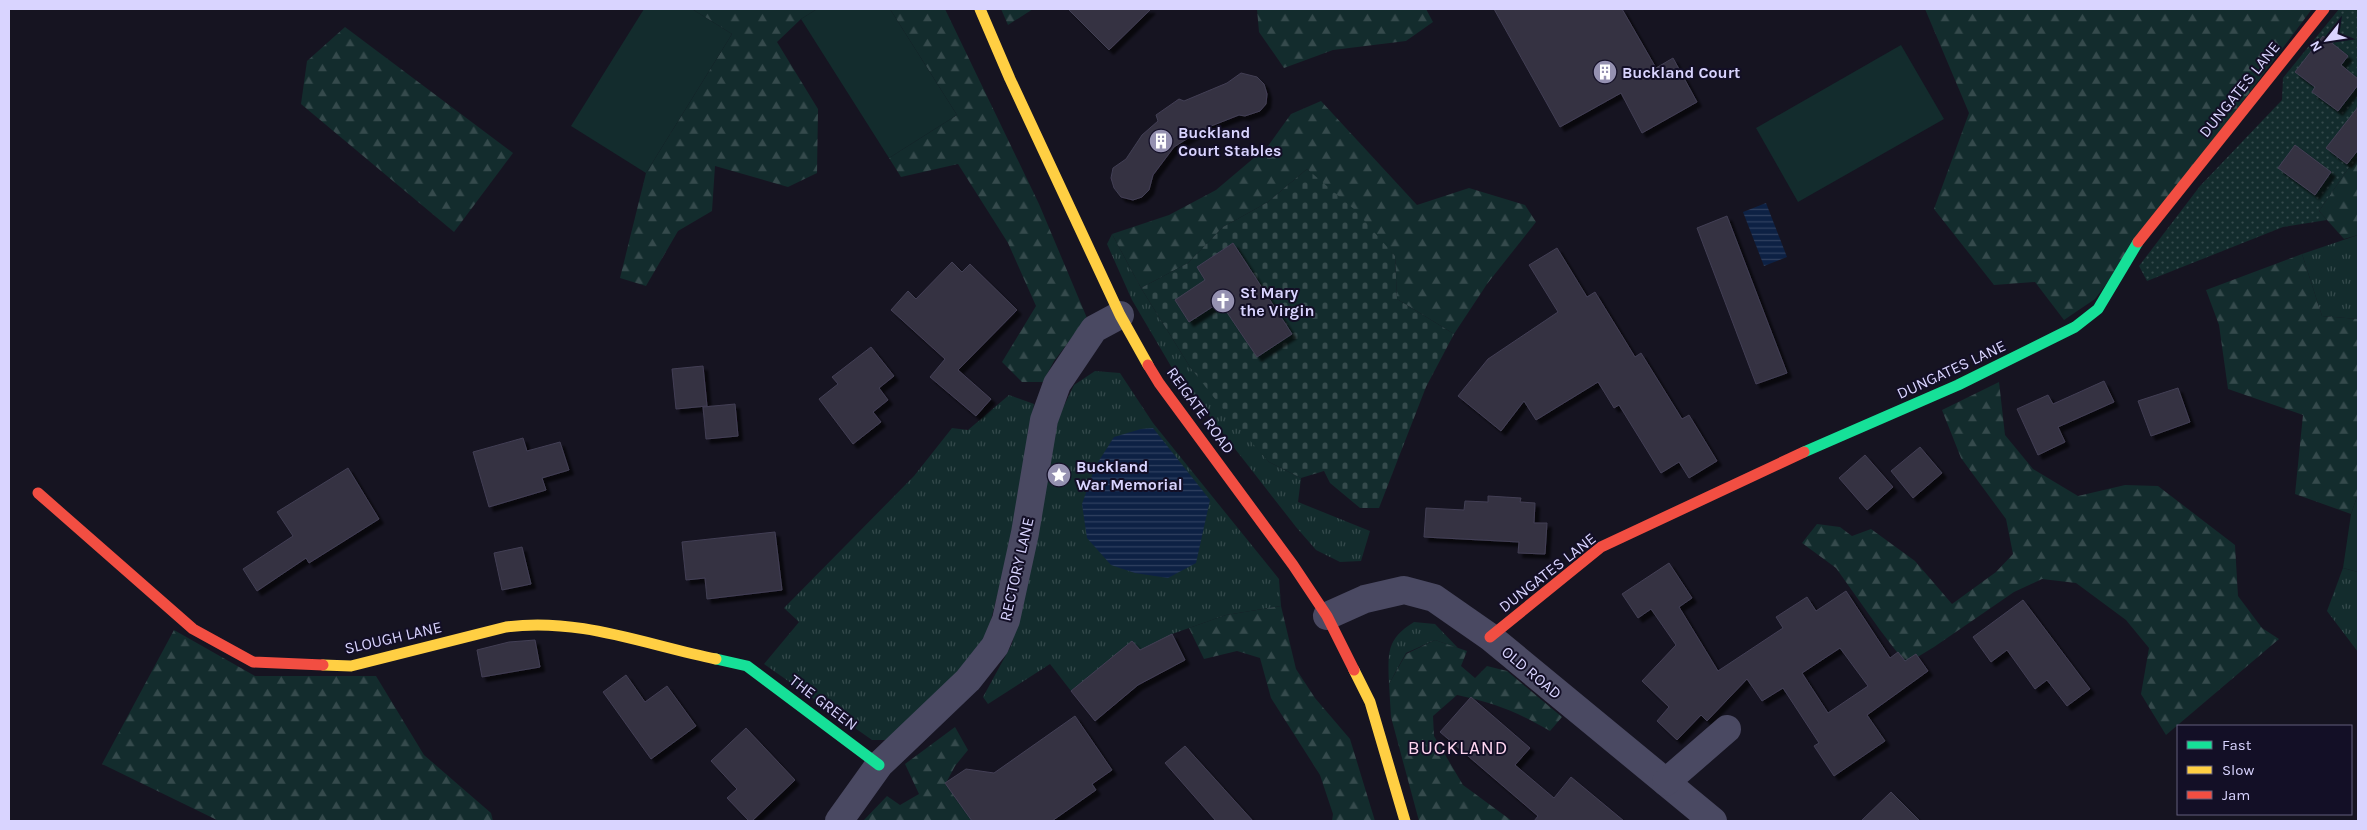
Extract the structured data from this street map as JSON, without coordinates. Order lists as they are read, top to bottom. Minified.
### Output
{"streets":{"street":["DUNGATES LANE","REIGATE ROAD","RECTORY LANE","SLOUGH LANE","OLD ROAD","THE GREEN"]},"crossings":[["DUNGATES LANE","OLD ROAD"],["REIGATE ROAD","RECTORY LANE"],["REIGATE ROAD","OLD ROAD"],["RECTORY LANE","THE GREEN"],["SLOUGH LANE","THE GREEN"]],"districts":["BUCKLAND"],"places":{"building":["Buckland Court","Buckland Court Stables"],"church":["St Mary the Virgin"],"place":["Buckland War Memorial"]},"legend":["Fast","Slow","Jam"],"north":"bottom left"}
